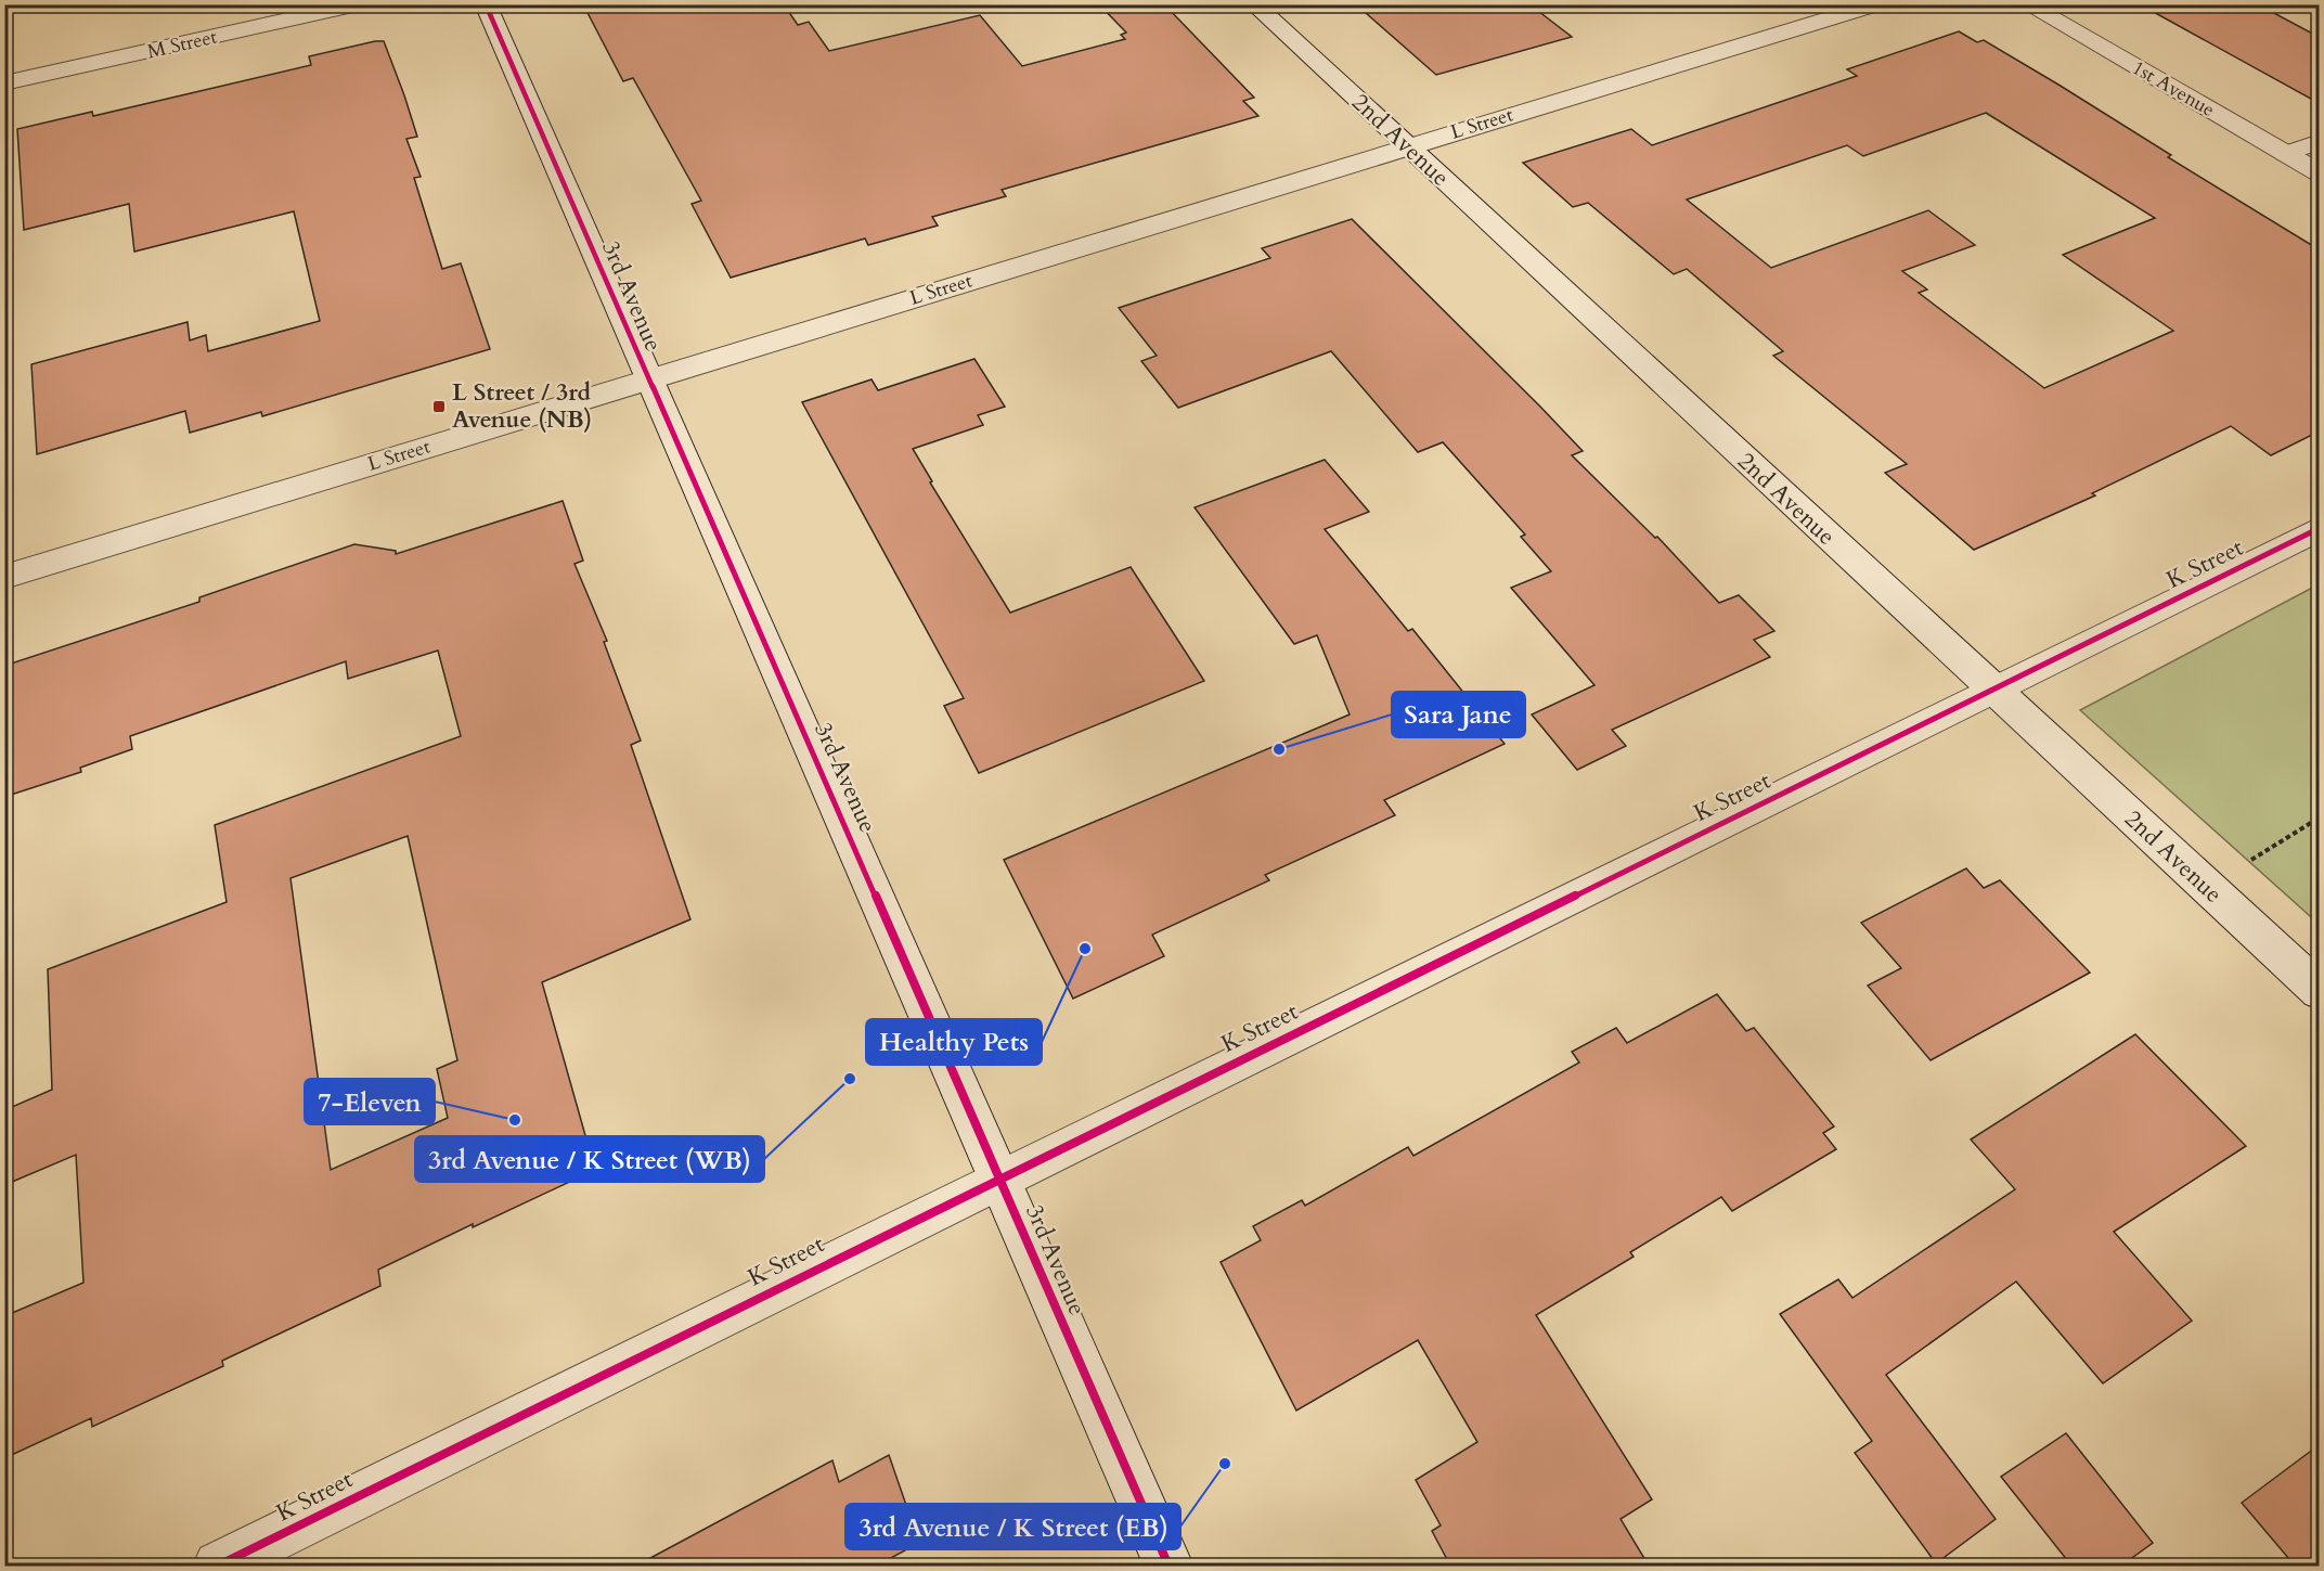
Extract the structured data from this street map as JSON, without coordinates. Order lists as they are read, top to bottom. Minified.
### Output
{"streets":{"street":["M Street","1st Avenue","L Street","2nd Avenue","3rd Avenue","K Street"]},"crossings":[["L Street","2nd Avenue"],["L Street","3rd Avenue"],["2nd Avenue","K Street"],["3rd Avenue","K Street"]],"places":{"transit":["L Street / 3rd Avenue (NB)"],"other":["Sara Jane","Healthy Pets","3rd Avenue / K Street (WB)","7-Eleven","3rd Avenue / K Street (EB)"]}}
